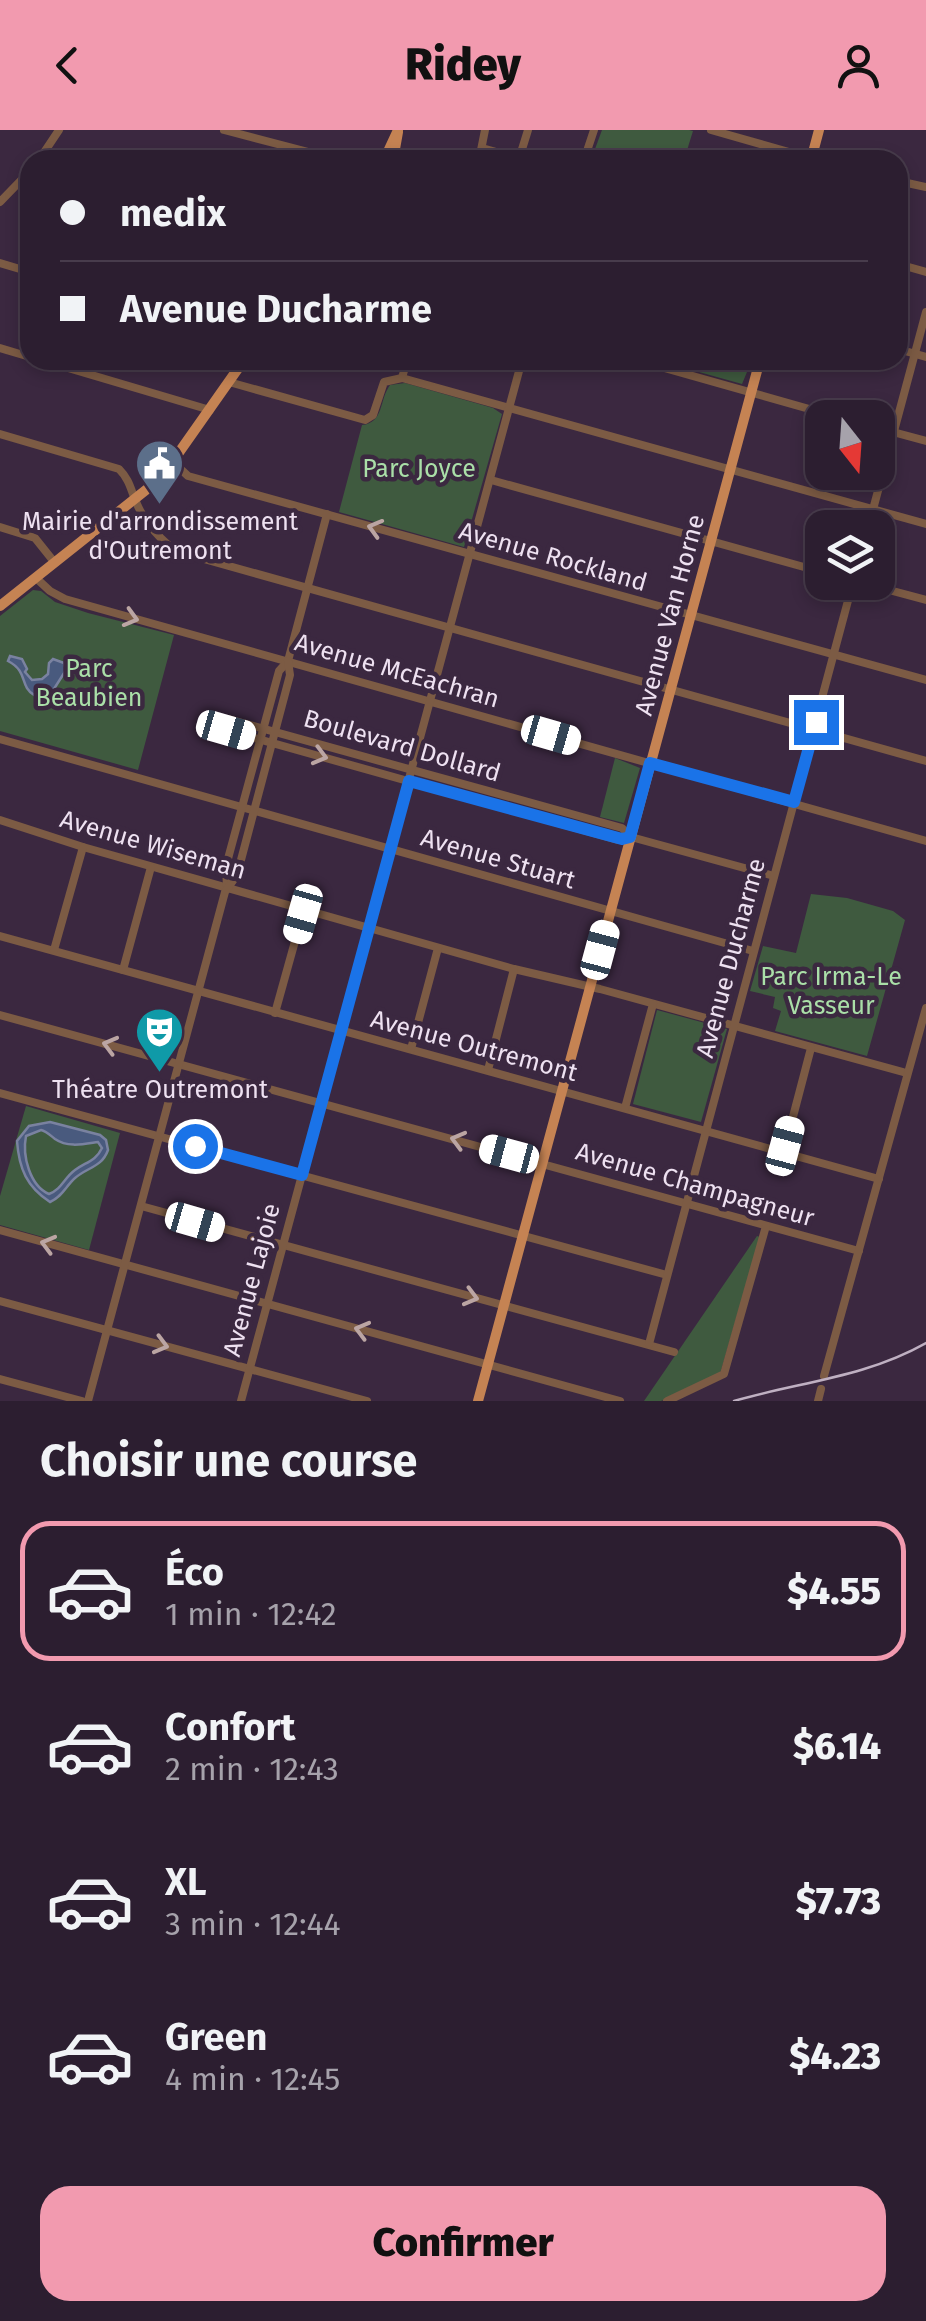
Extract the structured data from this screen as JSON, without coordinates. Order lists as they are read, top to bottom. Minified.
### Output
{"streets":{"main road":["Avenue Van Horne"],"street":["Avenue Rockland","Avenue McEachran","Boulevard Dollard","Avenue Wiseman","Avenue Stuart","Avenue Ducharme","Avenue Outremont","Avenue Champagneur","Avenue Lajoie"]},"crossings":[["Avenue Rockland","Avenue Van Horne"],["Avenue Rockland","Avenue Ducharme"],["Avenue Rockland","Avenue Lajoie"],["Avenue Van Horne","Avenue McEachran"],["Avenue Van Horne","Boulevard Dollard"],["Avenue Van Horne","Avenue Wiseman"],["Avenue Van Horne","Avenue Stuart"],["Avenue Van Horne","Avenue Outremont"],["Avenue Van Horne","Avenue Champagneur"],["Avenue McEachran","Avenue Ducharme"],["Avenue McEachran","Avenue Lajoie"],["Boulevard Dollard","Avenue Lajoie"],["Avenue Wiseman","Avenue Ducharme"],["Avenue Wiseman","Avenue Lajoie"],["Avenue Stuart","Avenue Ducharme"],["Avenue Stuart","Avenue Lajoie"],["Avenue Ducharme","Avenue Outremont"],["Avenue Ducharme","Avenue Champagneur"],["Avenue Outremont","Avenue Lajoie"],["Avenue Champagneur","Avenue Lajoie"]],"one_way":["Avenue Champagneur"],"parks":["Parc Joyce","Parc Beaubien","Parc Irma-Le Vasseur"],"places":{"public building":["Mairie d'arrondissement d'Outremont"],"theatre":["Théatre Outremont"]},"north":"bottom","page":{"header":"Ridey","banner":["medix","Avenue Ducharme"],"heading":"Choisir une course","list":[{"name":"Éco","note":"1 min · 12:42","value":"$4.55"},{"name":"Confort","note":"2 min · 12:43","value":"$6.14"},{"name":"XL","note":"3 min · 12:44","value":"$7.73"},{"name":"Green","note":"4 min · 12:45","value":"$4.23"}],"buttons":"Confirmer"}}
